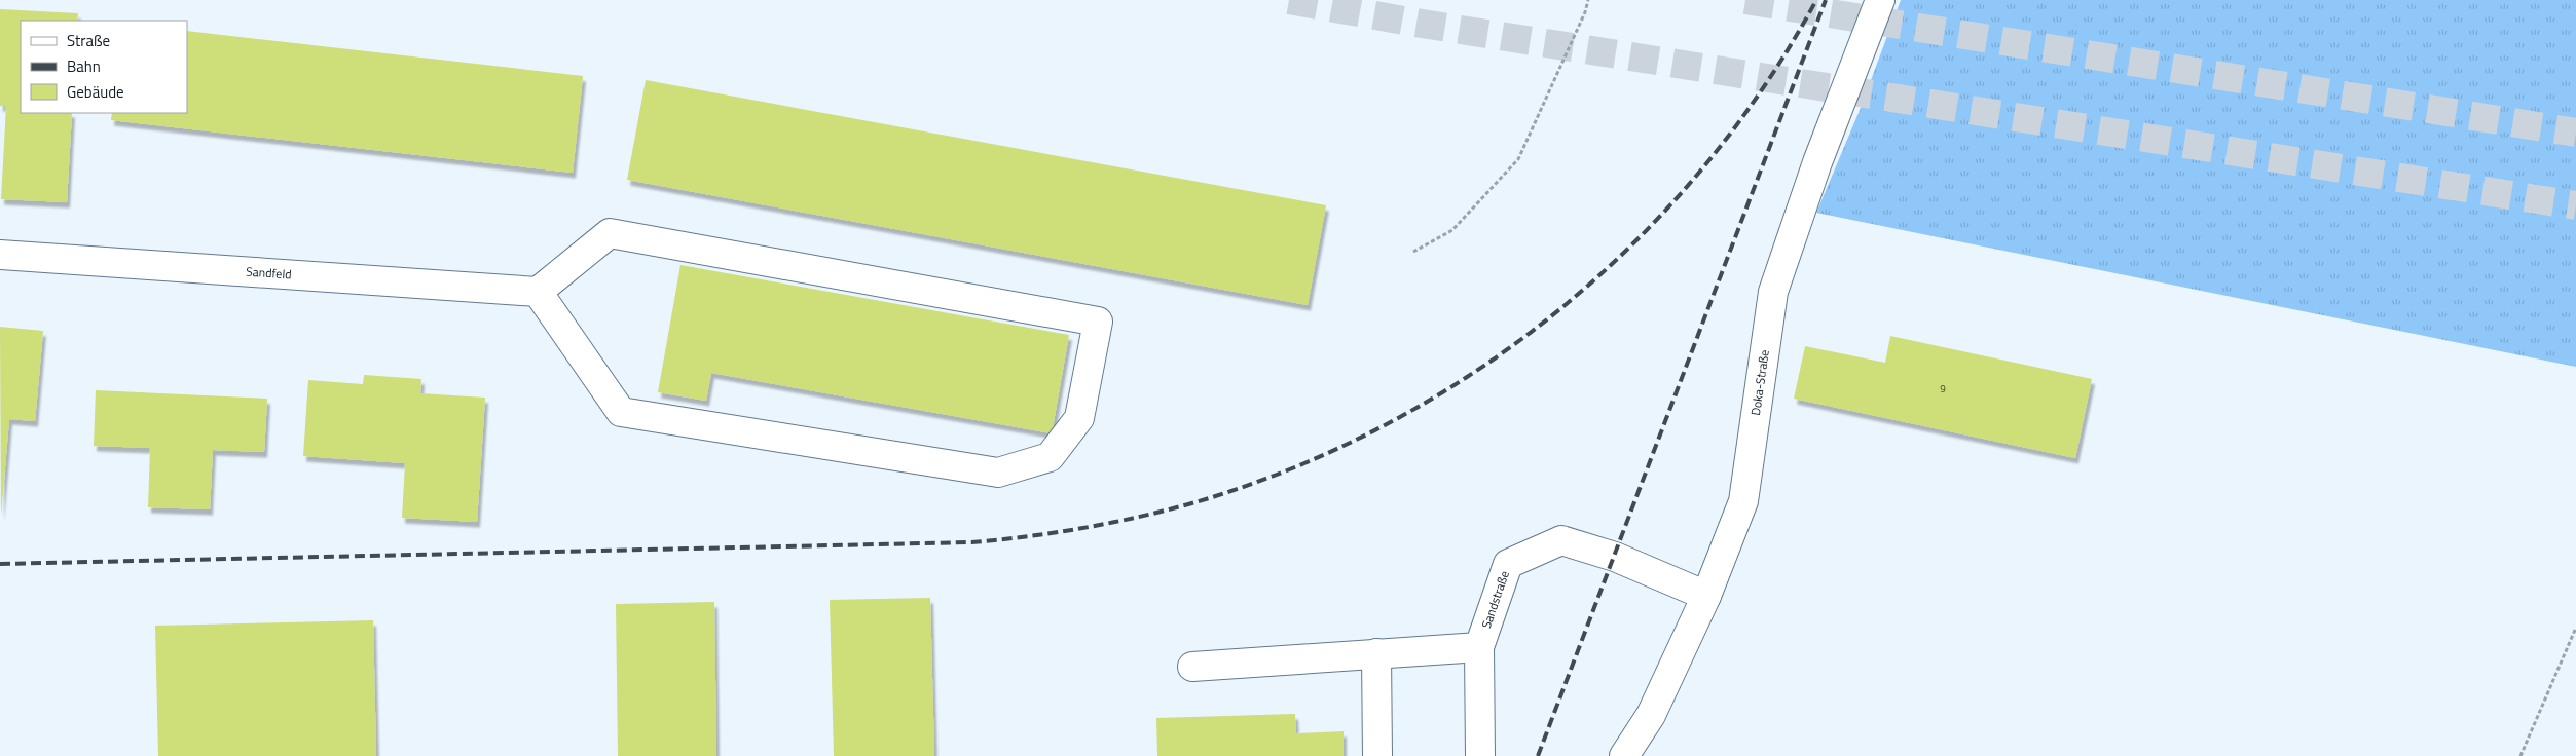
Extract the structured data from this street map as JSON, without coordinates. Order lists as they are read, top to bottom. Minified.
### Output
{"streets":{"street":["Sandfeld","Doka-Straße","Sandstraße"]},"crossings":[["Doka-Straße","Sandstraße"]],"house_numbers":["9"],"legend":["Straße","Bahn","Gebäude"]}
